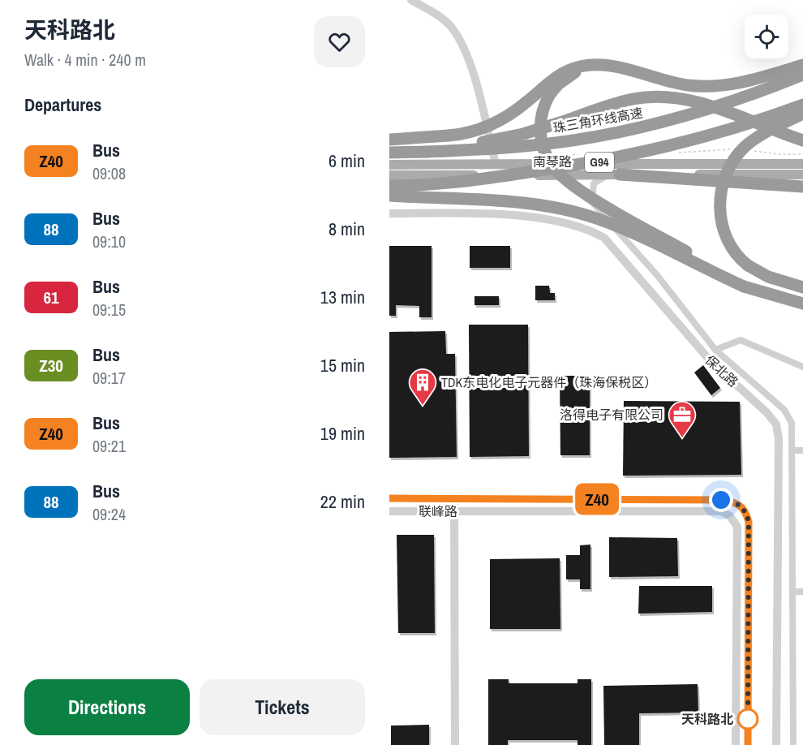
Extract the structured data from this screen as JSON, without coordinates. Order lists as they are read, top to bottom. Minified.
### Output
{"streets":{"highway":["珠三角环线高速","G94"],"main road":["南琴路"],"street":["保北路","联峰路"]},"places":{"building":["TDK东电化电子元器件（珠海保税区）"],"office":["洛得电子有限公司"],"other":["天科路北"]},"lines":["bus line Z40"],"page":{"heading":[["天科路北","Walk · 4 min · 240 m"],"Departures"],"on_map":"Z40","list":[{"mark":"Z40","name":"Bus","note":"09:08","value":"6 min"},{"mark":"88","name":"Bus","note":"09:10","value":"8 min"},{"mark":"61","name":"Bus","note":"09:15","value":"13 min"},{"mark":"Z30","name":"Bus","note":"09:17","value":"15 min"},{"mark":"Z40","name":"Bus","note":"09:21","value":"19 min"},{"mark":"88","name":"Bus","note":"09:24","value":"22 min"}],"buttons":["Directions","Tickets"]}}
